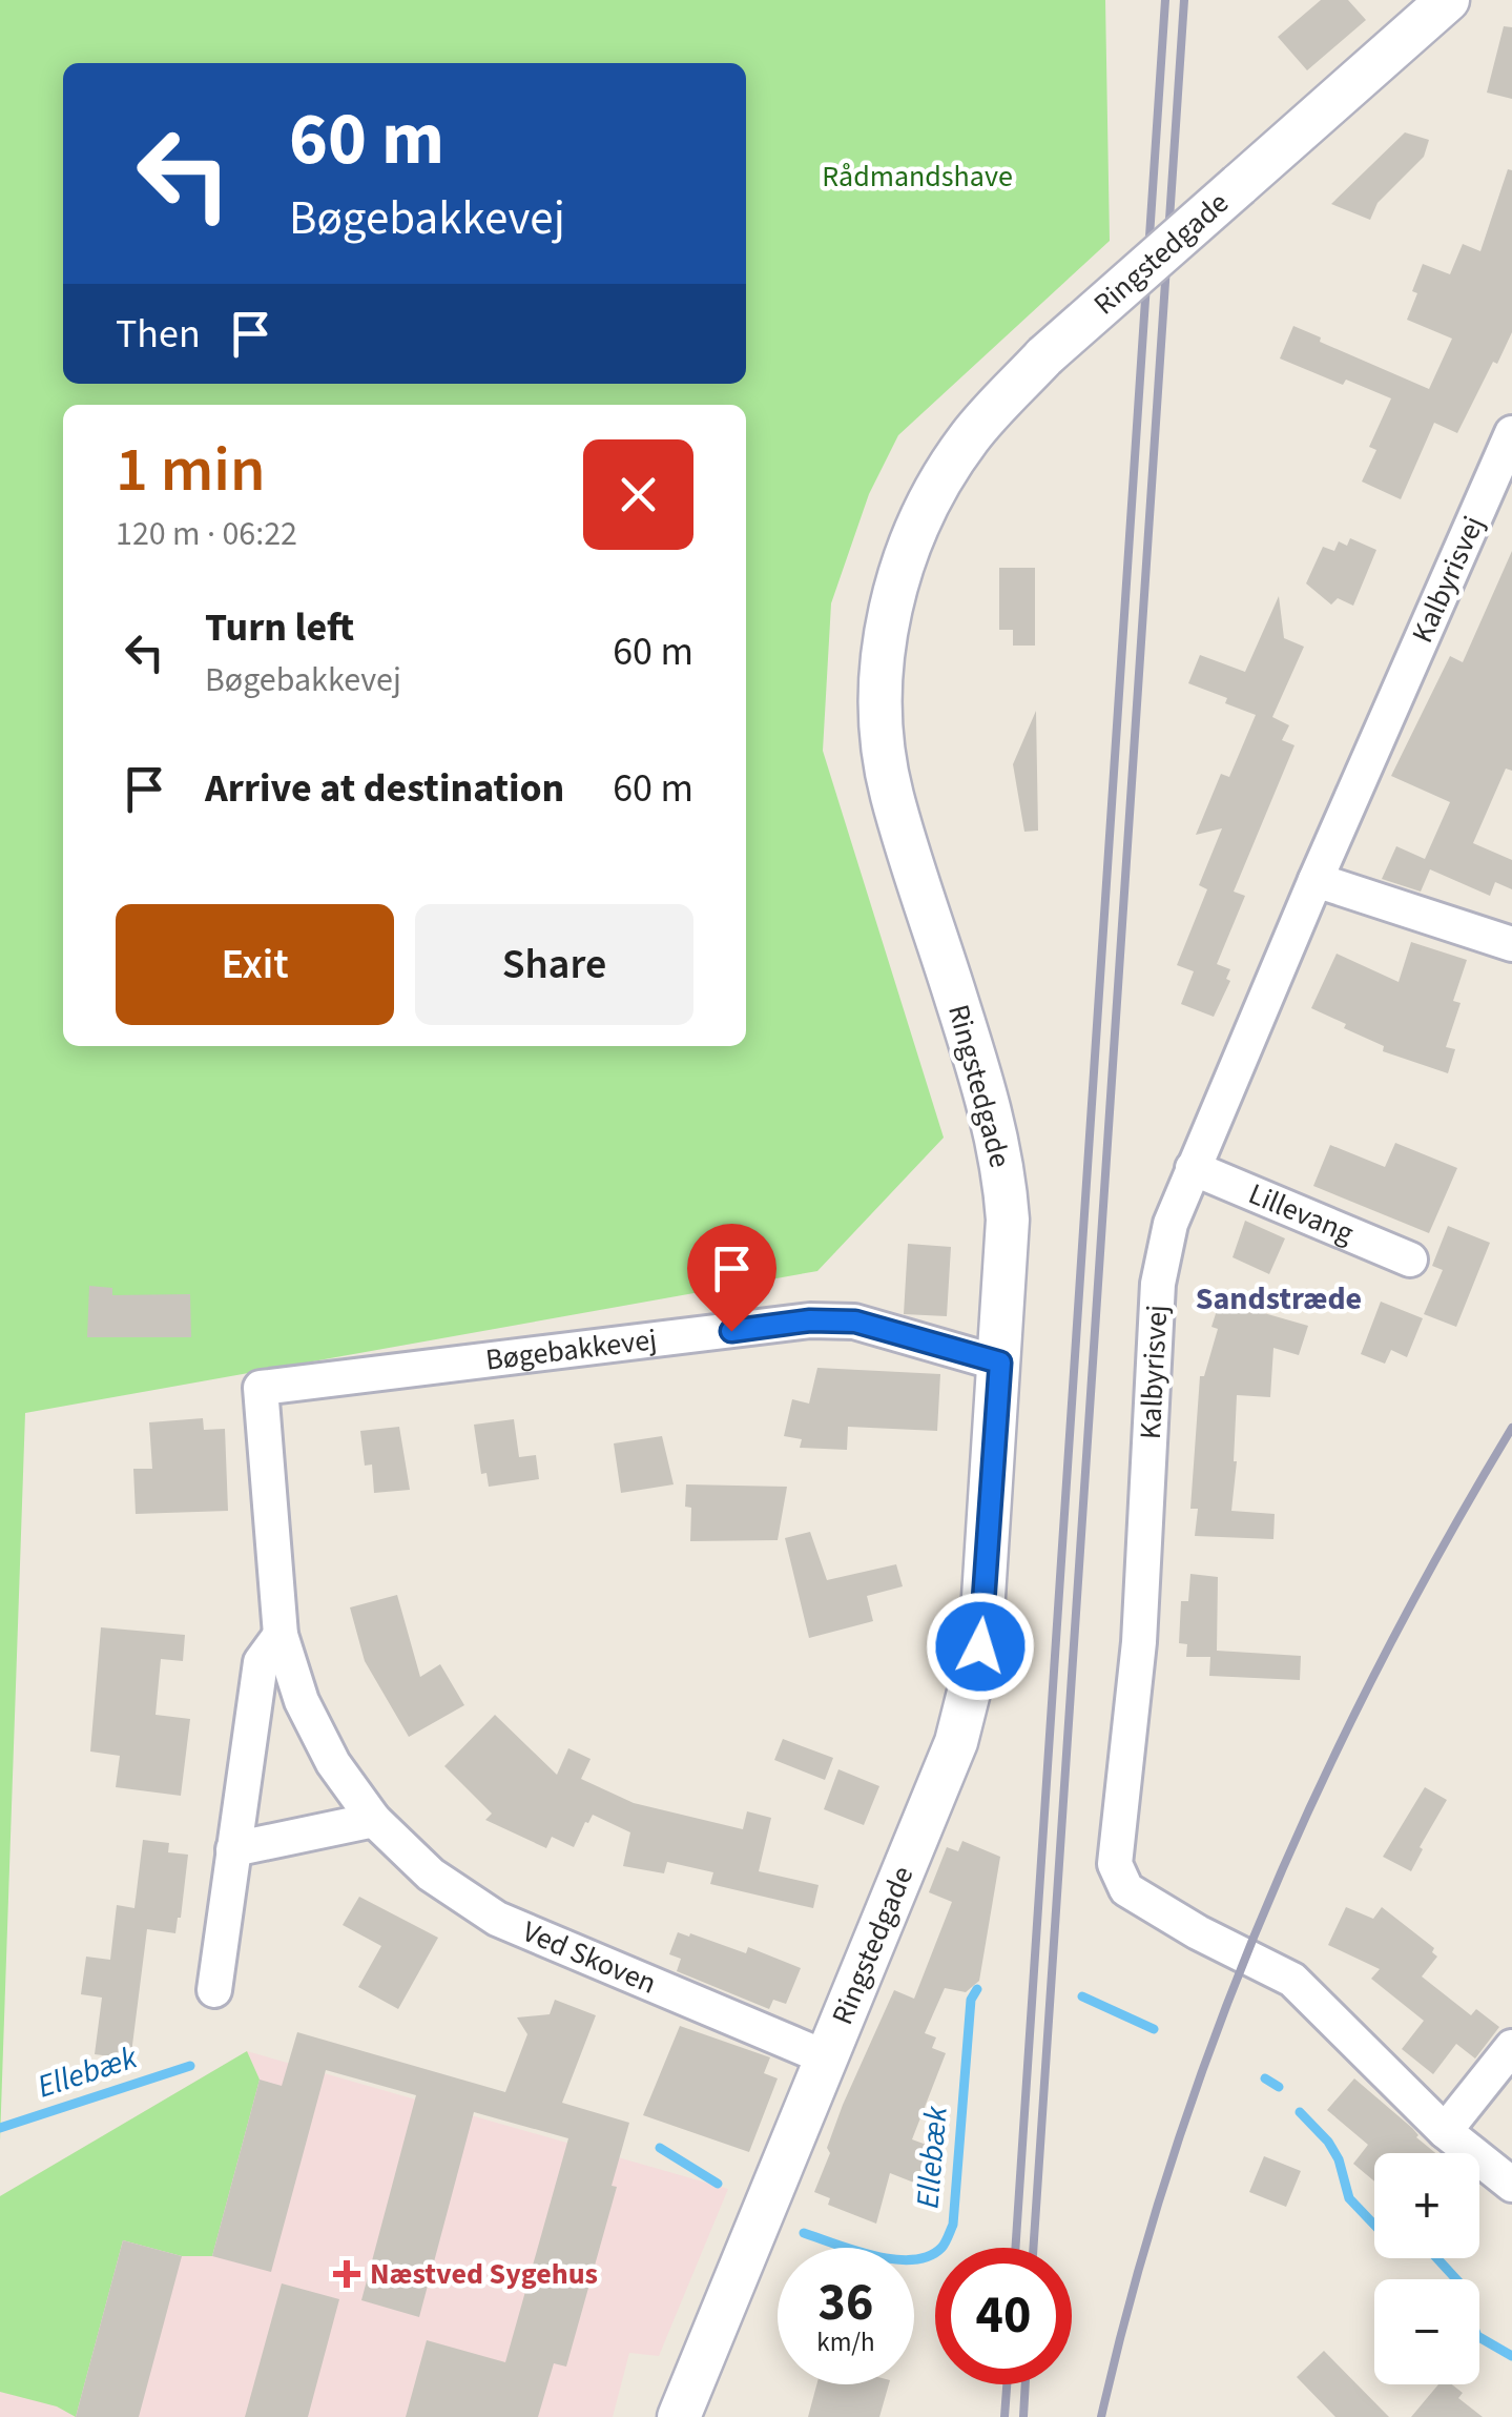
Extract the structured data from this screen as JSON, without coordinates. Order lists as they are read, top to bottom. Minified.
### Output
{"streets":{"street":["Ringstedgade","Kalbyrisvej","Lillevang","Bøgebakkevej","Ved Skoven"]},"crossings":[["Ringstedgade","Bøgebakkevej"],["Ringstedgade","Ved Skoven"],["Kalbyrisvej","Lillevang"],["Bøgebakkevej","Ved Skoven"]],"districts":["Sandstræde"],"water":["Ellebæk"],"parks":["Rådmandshave"],"places":{"health":["Næstved Sygehus"]},"page":{"turn":["60 m","Bøgebakkevej"],"then":"Then","heading":["1 min","120 m · 06:22"],"list":[{"name":"Turn left","note":"Bøgebakkevej","value":"60 m"},{"name":"Arrive at destination","value":"60 m"}],"buttons":["Exit","Share"],"map_buttons":["+","−"],"speed":"36 km/h","limit":"40"}}
